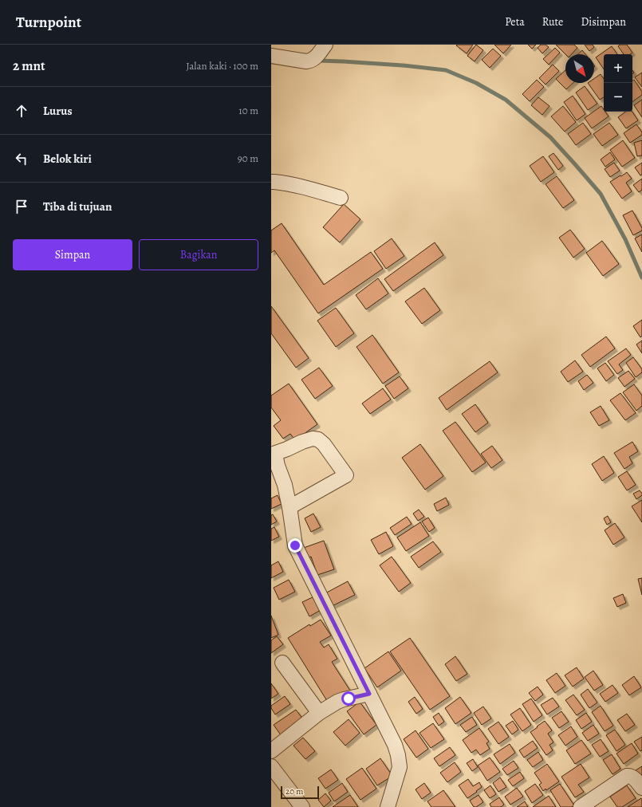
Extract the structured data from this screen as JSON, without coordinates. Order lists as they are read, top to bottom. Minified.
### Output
{"scale_bar":"20 m","north":"bottom right","page":{"header":"Turnpoint","nav":["Peta","Rute","Disimpan"],"heading":["2 mnt","Jalan kaki · 100 m"],"map_buttons":["+","−"],"list":[["Lurus","10 m"],["Belok kiri","90 m"],"Tiba di tujuan"],"buttons":["Simpan","Bagikan"],"scale":"20 m"}}
